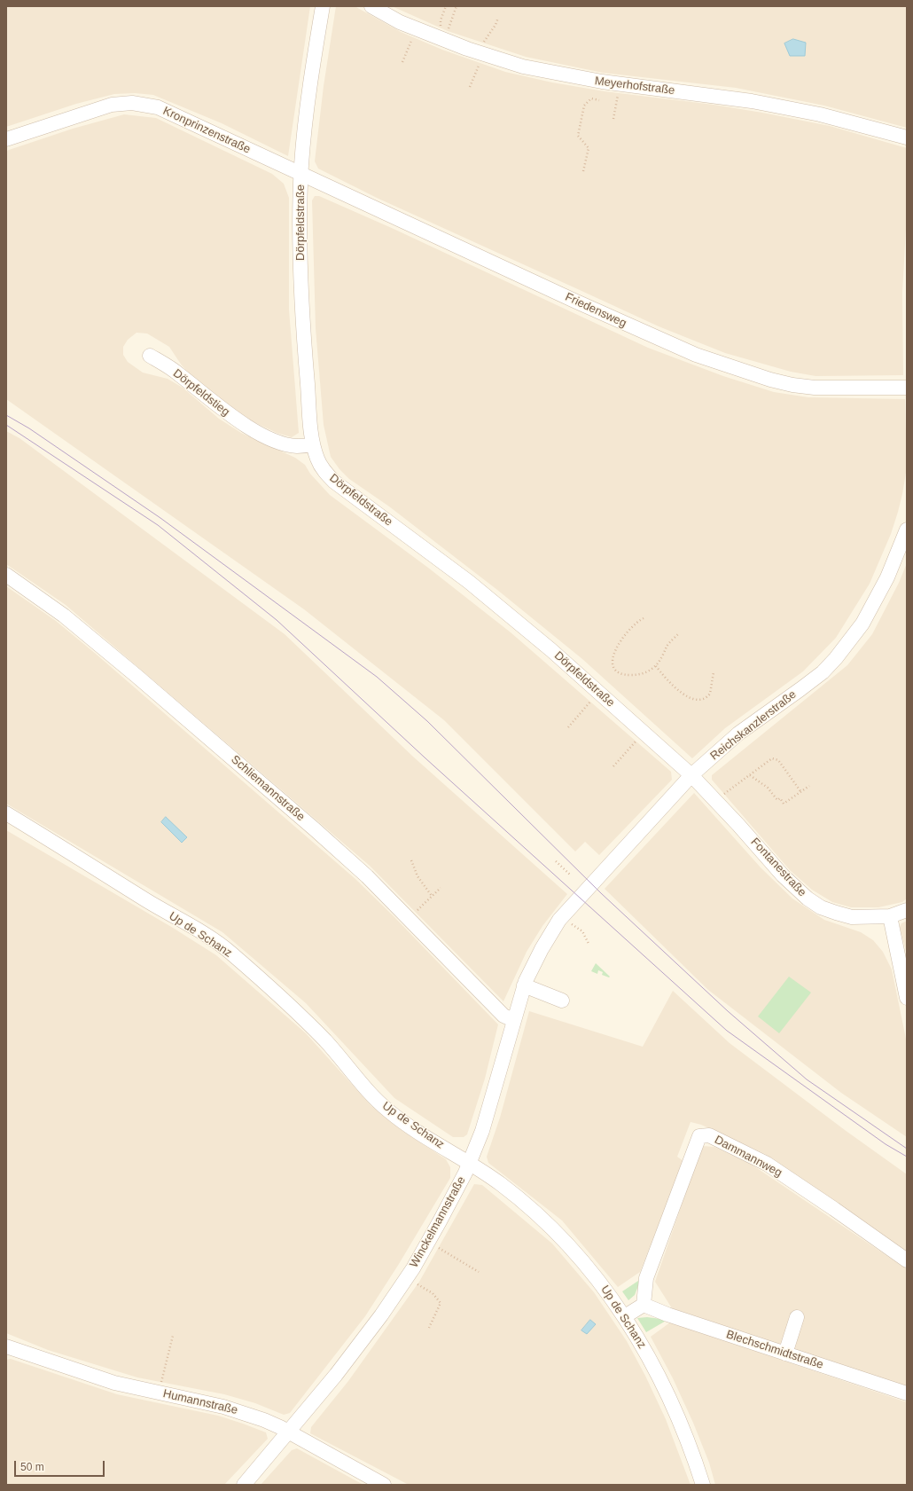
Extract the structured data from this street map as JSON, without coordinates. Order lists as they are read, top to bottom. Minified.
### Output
{"streets":{"street":["Meyerhofstraße","Kronprinzenstraße","Dörpfeldstraße","Friedensweg","Dörpfeldstieg","Reichskanzlerstraße","Schliemannstraße","Fontanestraße","Up de Schanz","Dammannweg","Winckelmannstraße","Blechschmidtstraße","Humannstraße"]},"crossings":[["Kronprinzenstraße","Dörpfeldstraße"],["Kronprinzenstraße","Friedensweg"],["Dörpfeldstraße","Friedensweg"],["Dörpfeldstraße","Dörpfeldstieg"],["Dörpfeldstraße","Reichskanzlerstraße"],["Dörpfeldstraße","Fontanestraße"],["Reichskanzlerstraße","Fontanestraße"],["Reichskanzlerstraße","Winckelmannstraße"],["Schliemannstraße","Winckelmannstraße"],["Up de Schanz","Winckelmannstraße"],["Dammannweg","Blechschmidtstraße"],["Winckelmannstraße","Humannstraße"]],"scale_bar":"50 m"}
